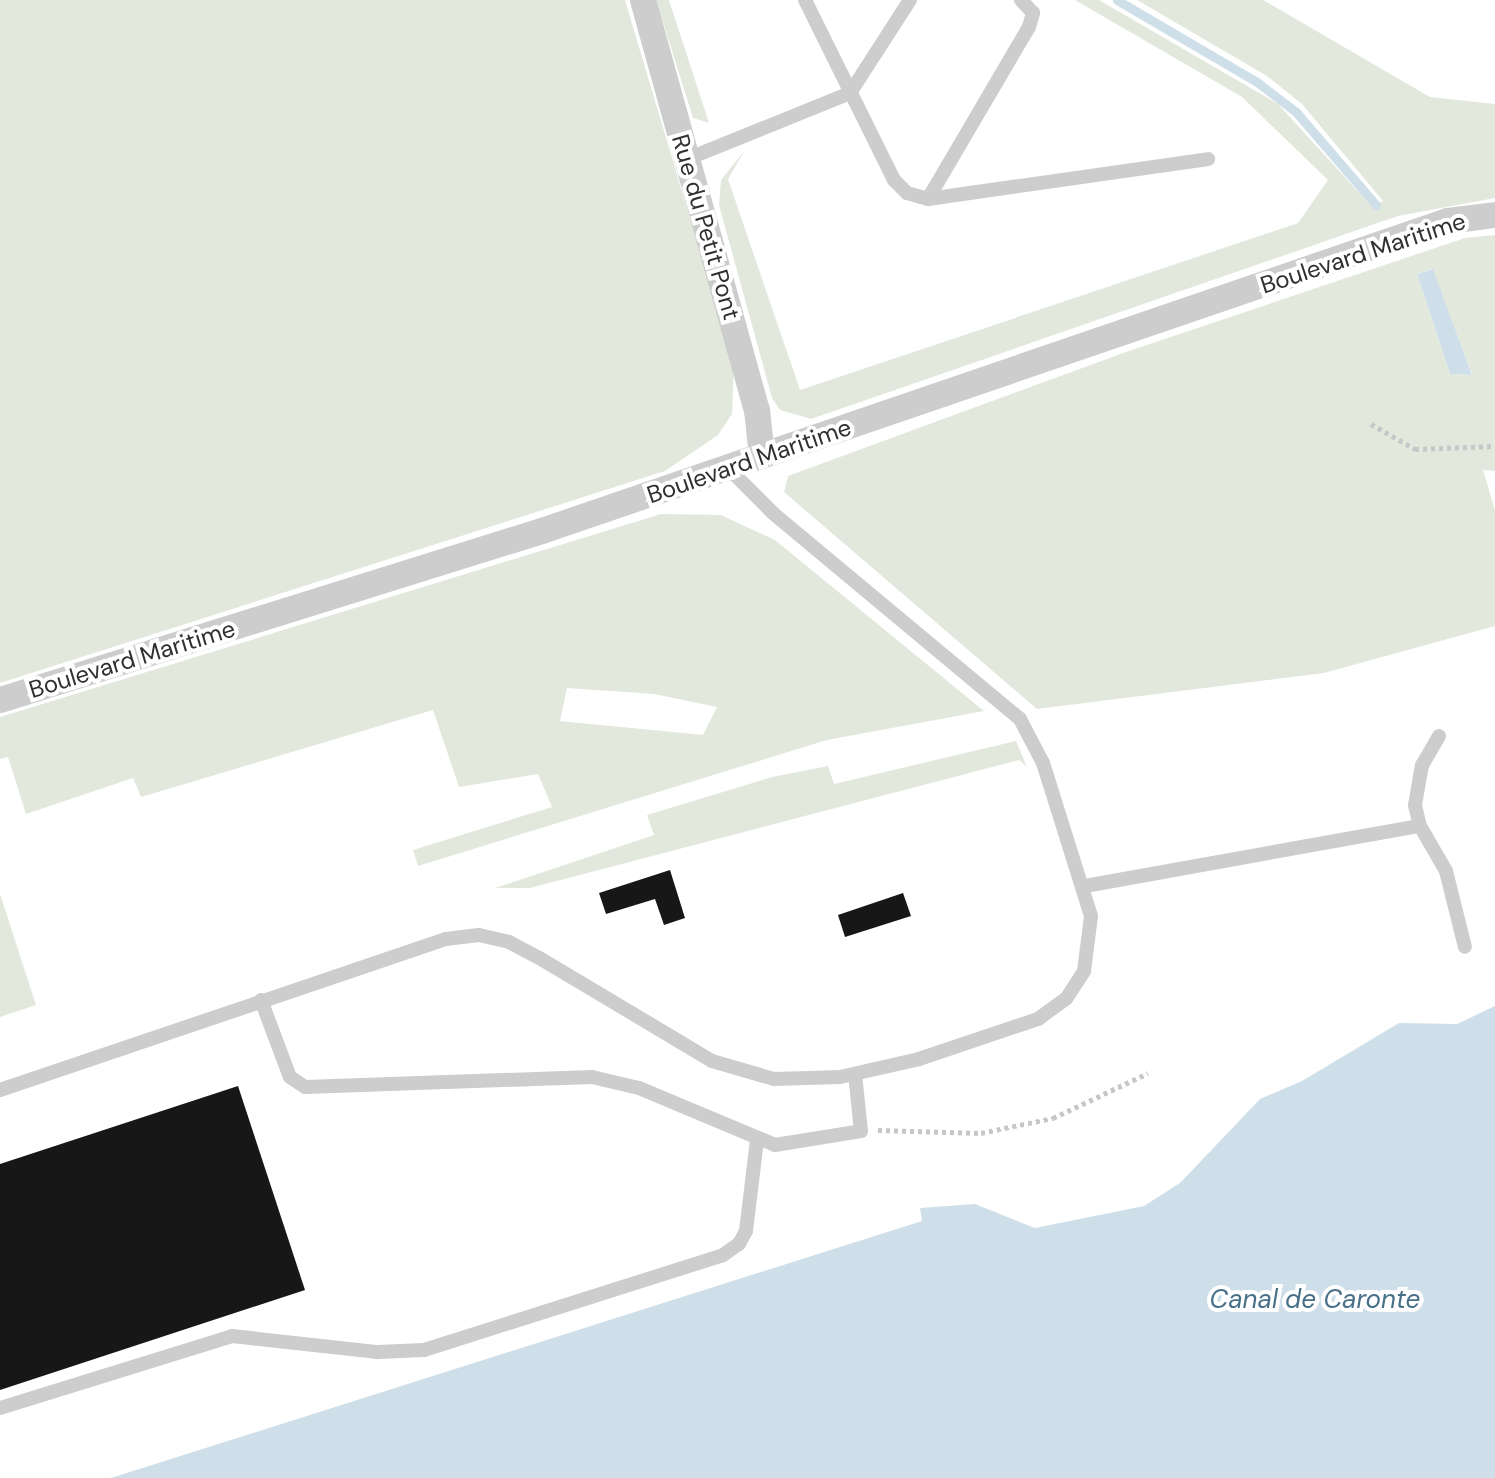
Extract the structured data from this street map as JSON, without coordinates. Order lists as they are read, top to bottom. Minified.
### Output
{"streets":{"street":["Rue du Petit Pont","Boulevard Maritime"]},"crossings":[["Rue du Petit Pont","Boulevard Maritime"]],"water":["Canal de Caronte"]}
